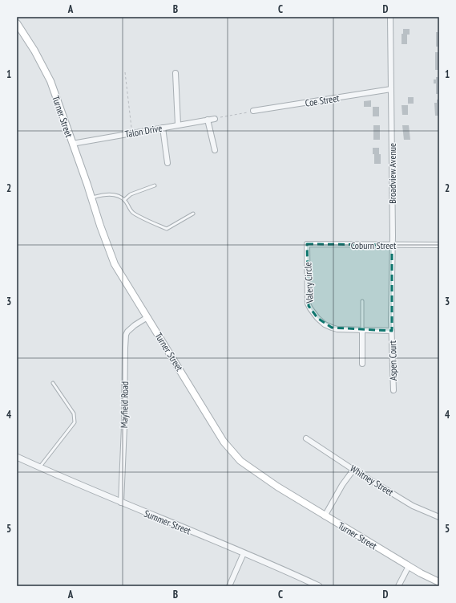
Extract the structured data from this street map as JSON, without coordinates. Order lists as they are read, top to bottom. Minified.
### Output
{"streets":{"main road":["Turner Street"],"street":["Coe Street","Talon Drive","Broadview Avenue","Coburn Street","Valery Circle","Aspen Court","Mayfield Road","Whitney Street","Summer Street"]},"crossings":[["Coe Street","Broadview Avenue"],["Turner Street","Talon Drive"],["Turner Street","Mayfield Road"],["Broadview Avenue","Coburn Street"],["Broadview Avenue","Valery Circle"],["Broadview Avenue","Aspen Court"],["Coburn Street","Valery Circle"],["Valery Circle","Aspen Court"],["Mayfield Road","Summer Street"]],"grid":{"columns":["A","B","C","D"],"rows":["1","2","3","4","5"]}}
